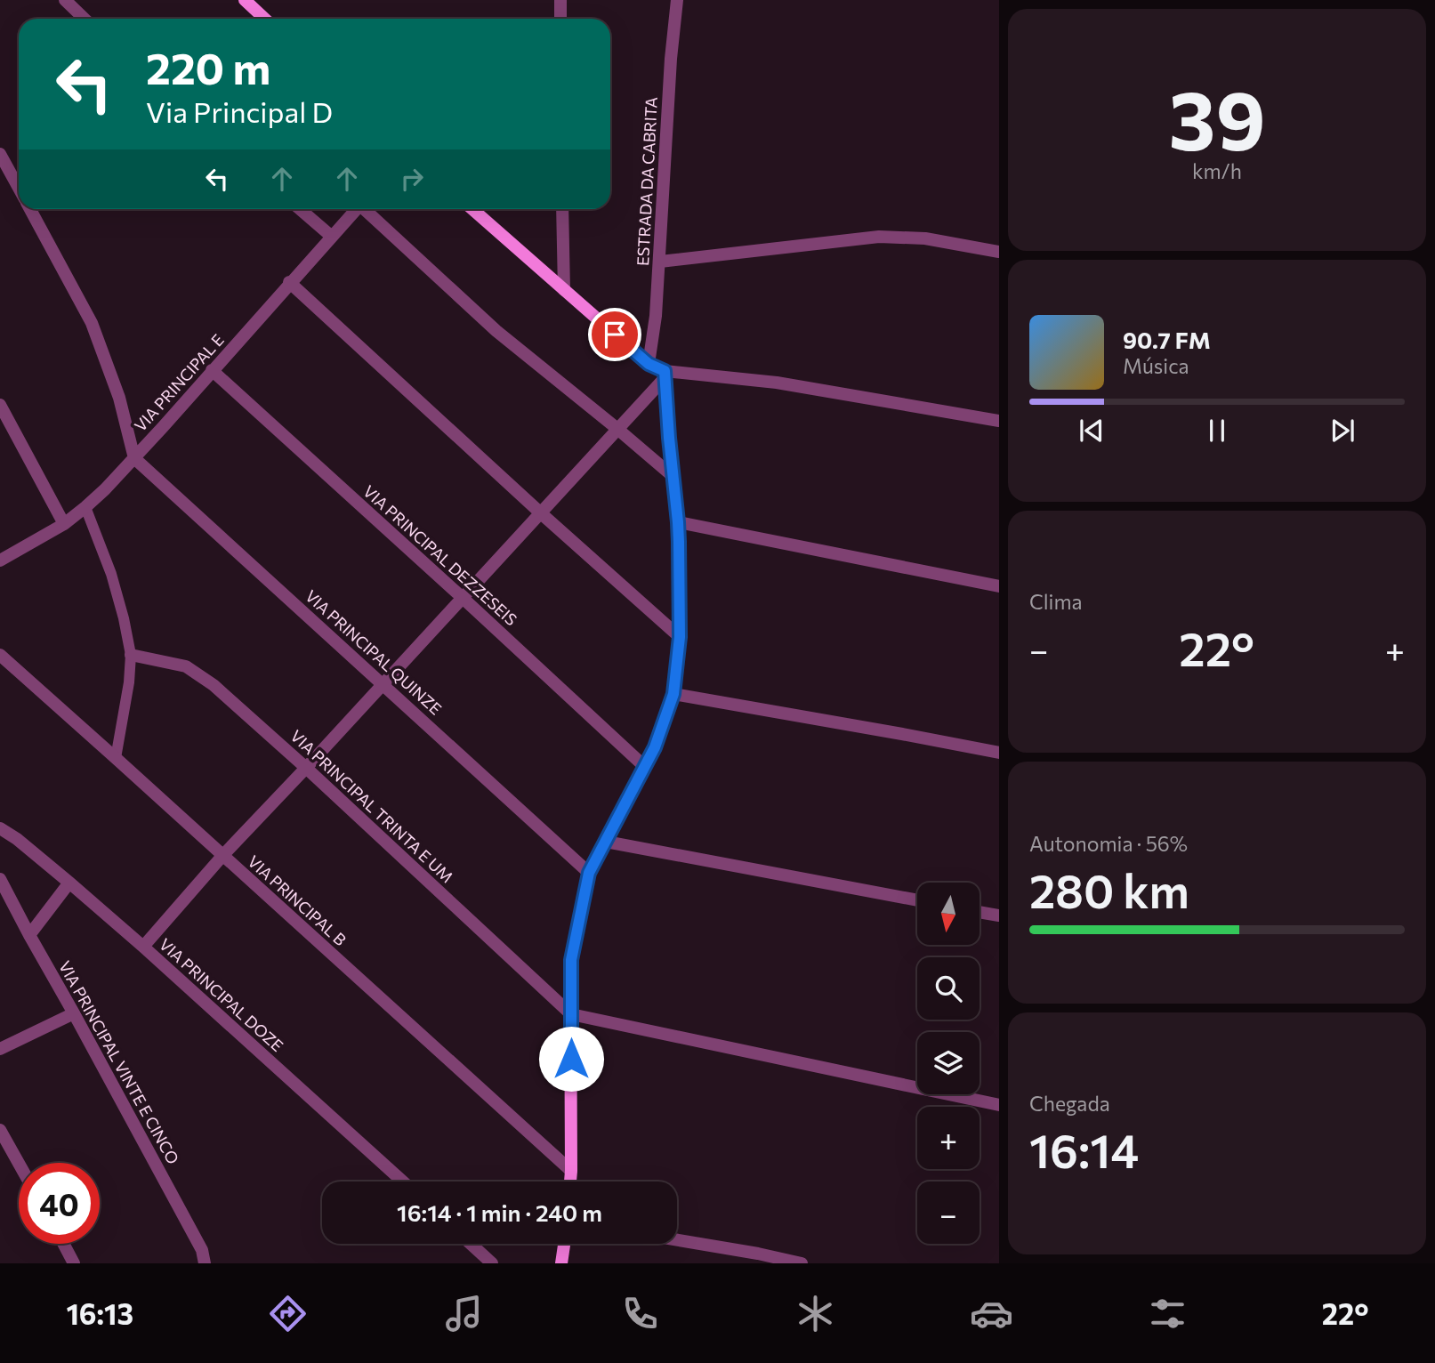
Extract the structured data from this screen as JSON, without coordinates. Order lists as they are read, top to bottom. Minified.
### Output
{"streets":{"street":["ESTRADA DA CABRITA","VIA PRINCIPAL E","VIA PRINCIPAL DEZZESEIS","VIA PRINCIPAL QUINZE","VIA PRINCIPAL TRINTA E UM","VIA PRINCIPAL B","VIA PRINCIPAL DOZE","VIA PRINCIPAL VINTE E CINCO"]},"crossings":[["VIA PRINCIPAL E","VIA PRINCIPAL DEZZESEIS"],["VIA PRINCIPAL E","VIA PRINCIPAL QUINZE"]],"north":"bottom","page":{"tile":[["39","km/h"],"Clima",["Autonomia · 56%","280 km"],["Chegada","16:14"]],"turn":["220 m","Via Principal D"],"song":["90.7 FM","Música"],"heat":["−","22°","+"],"map_buttons":["+","−"],"limit":"40","trip":"16:14 · 1 min · 240 m","tabs":["16:13","22°"]}}
